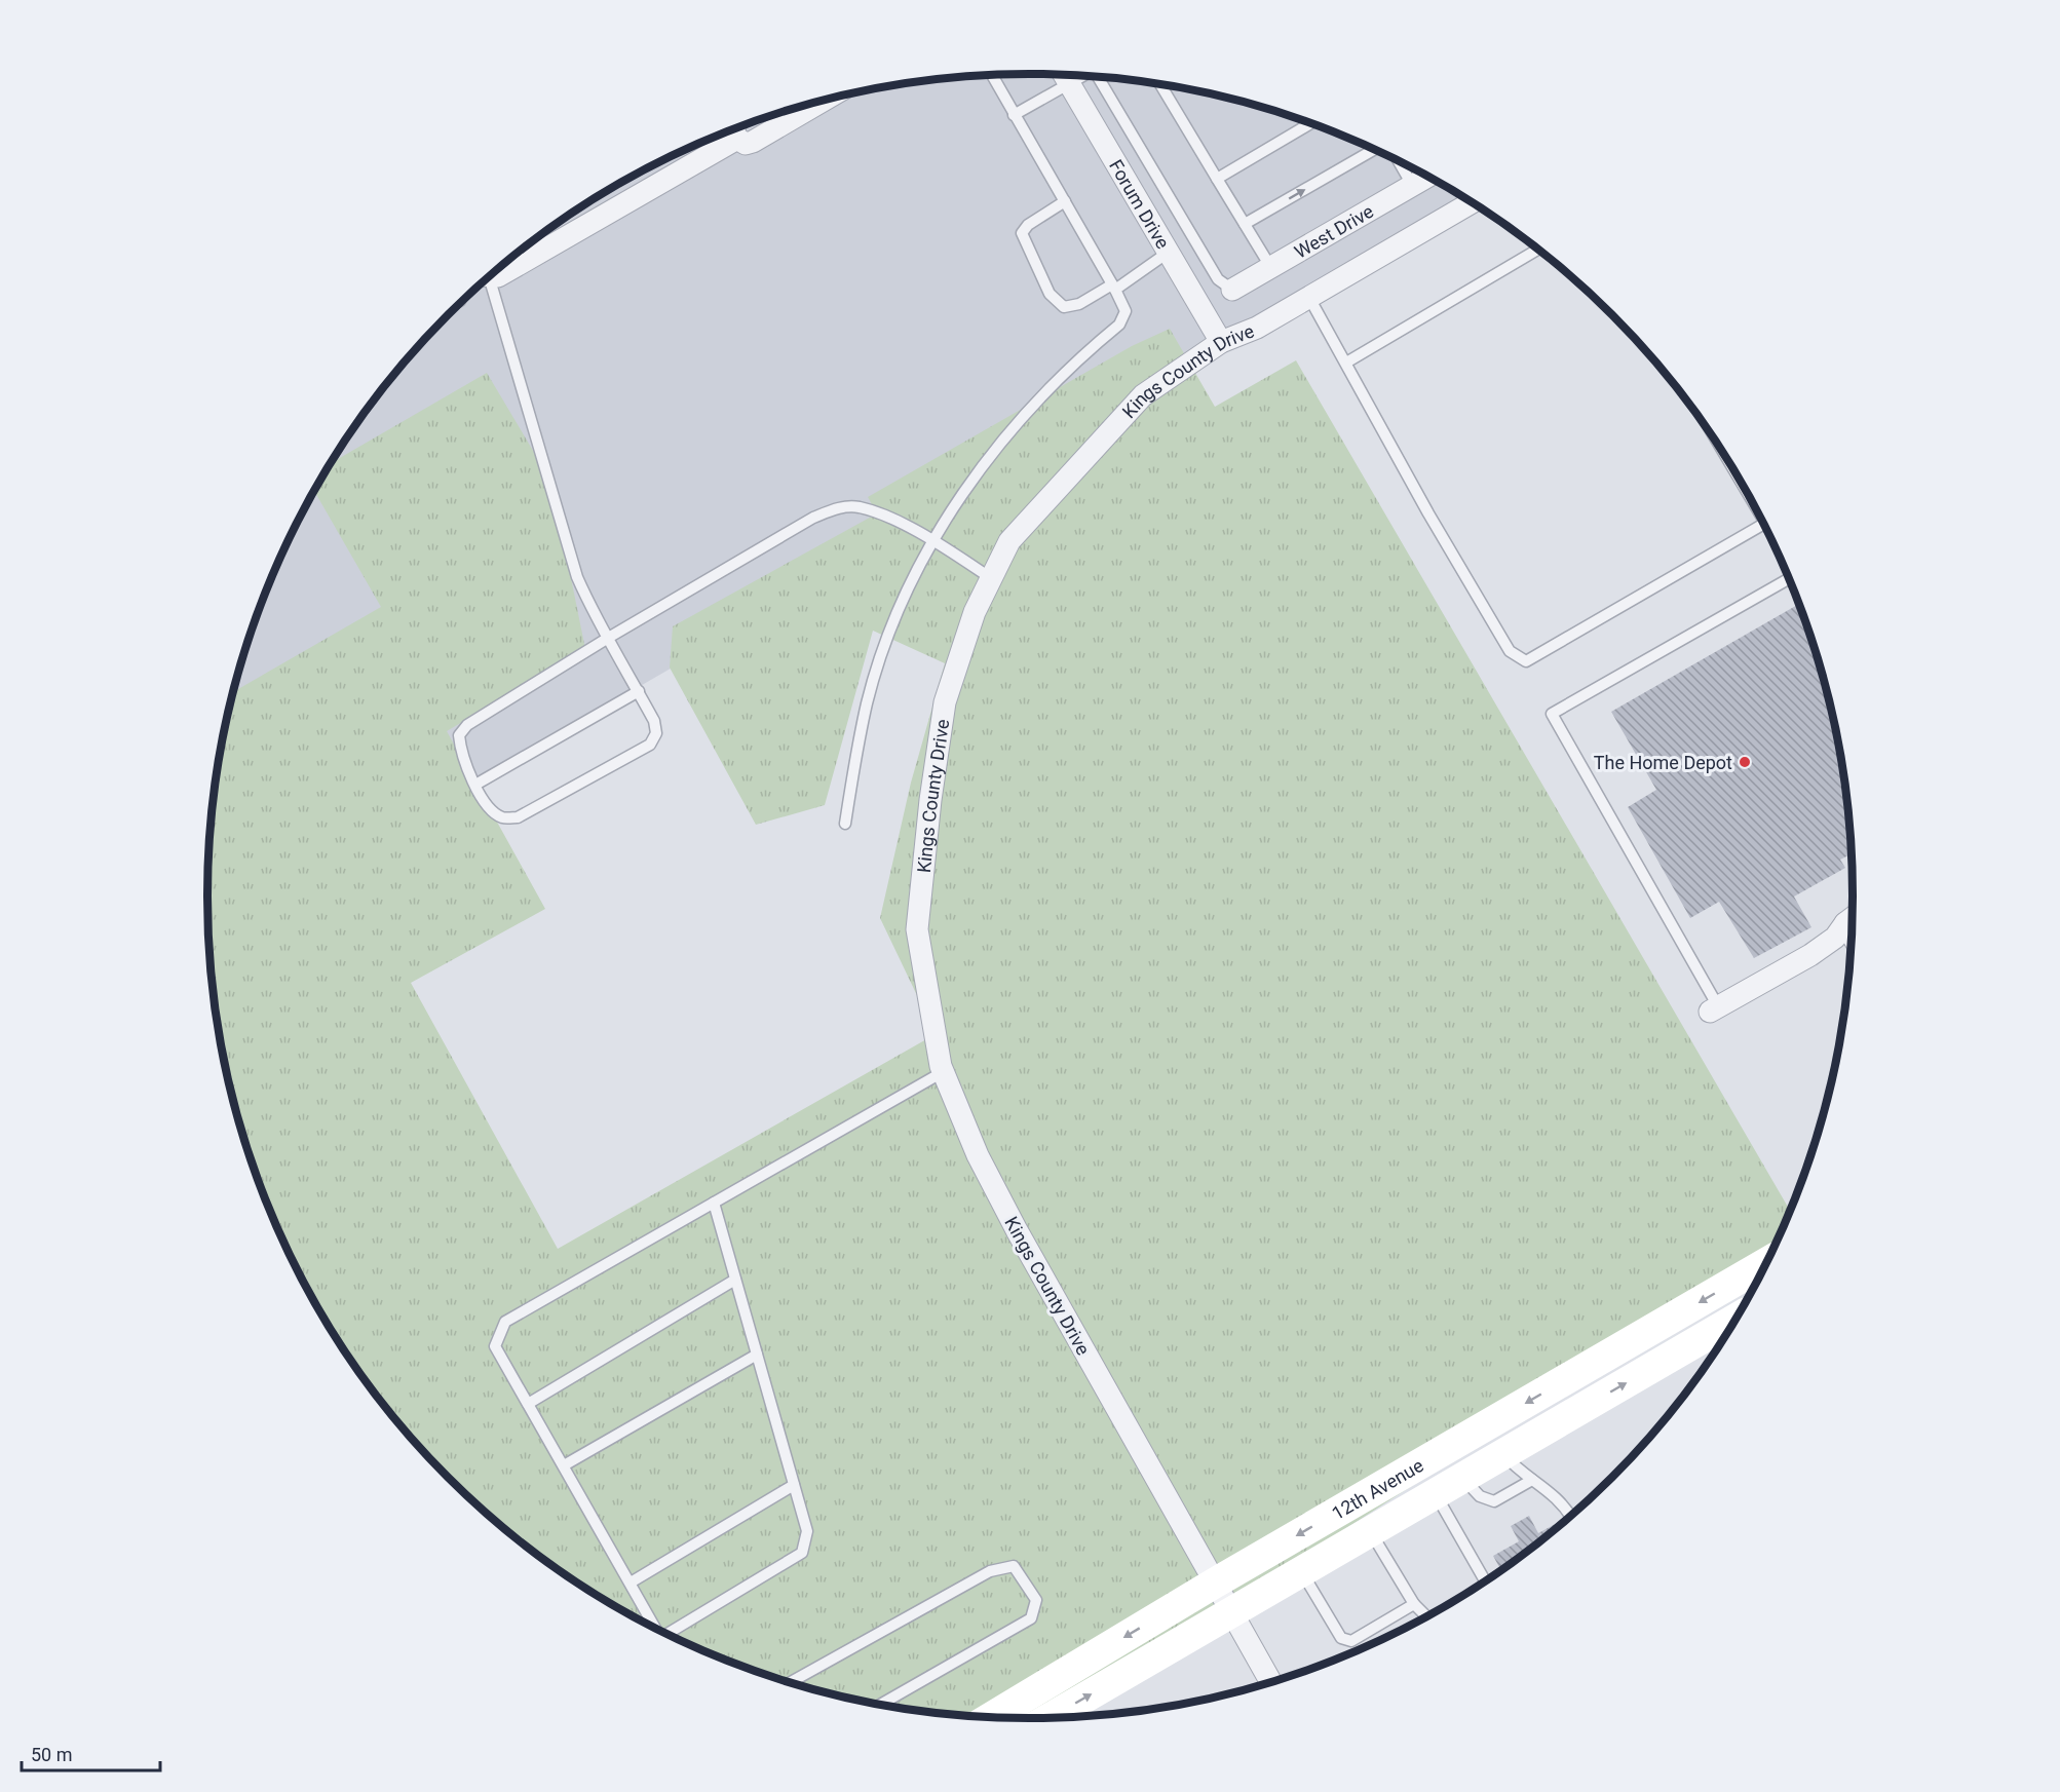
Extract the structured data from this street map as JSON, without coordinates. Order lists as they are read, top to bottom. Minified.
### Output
{"streets":{"main road":["12th Avenue"],"street":["Forum Drive","West Drive","Kings County Drive"]},"crossings":[["Forum Drive","Kings County Drive"],["Kings County Drive","12th Avenue"]],"places":["The Home Depot"],"scale_bar":"50 m"}
